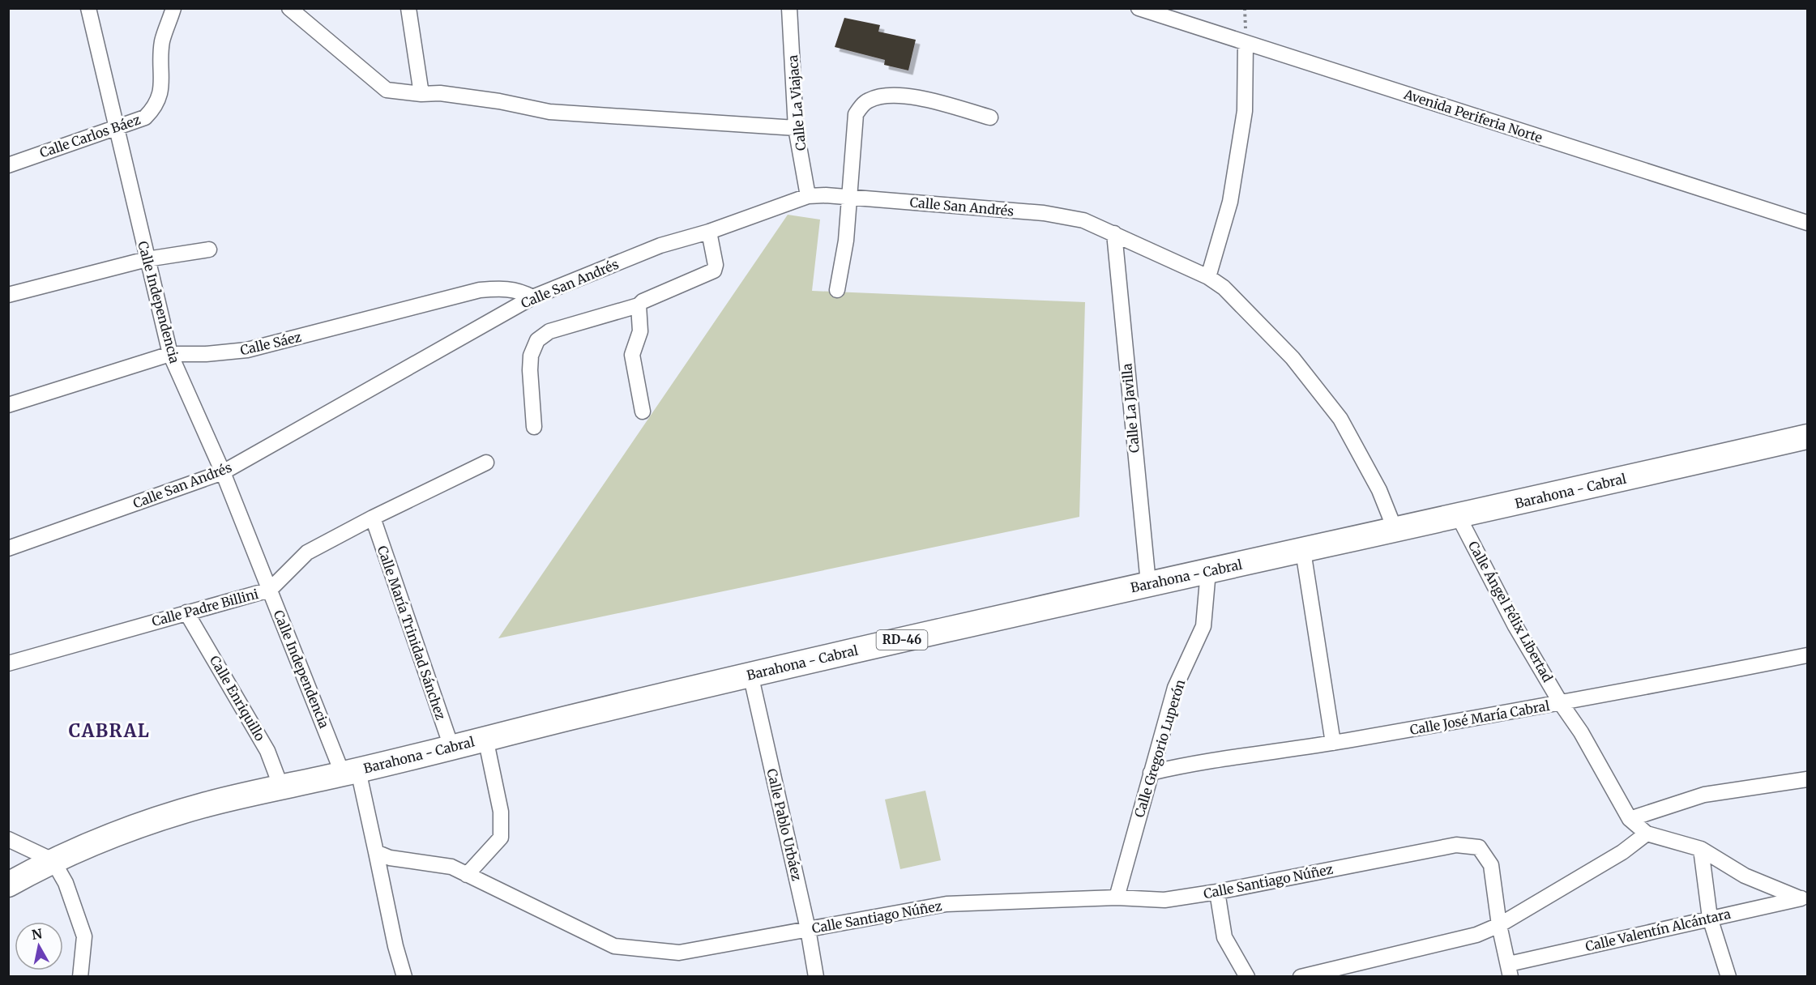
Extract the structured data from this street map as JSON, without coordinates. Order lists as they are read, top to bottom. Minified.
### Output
{"streets":{"main road":["Barahona - Cabral","RD-46"],"street":["Calle La Viajaca","Avenida Periferia Norte","Calle Carlos Báez","Calle San Andrés","Calle Independencia","Calle Sáez","Calle La Javilla","Calle Padre Billini","Calle Ángel Félix Libertad","Calle María Trinidad Sánchez","Calle Enriquillo","Calle José María Cabral","Calle Gregorio Luperón","Calle Pablo Urbáez","Calle Santiago Núñez","Calle Valentín Alcántara"]},"crossings":[["Calle La Viajaca","Calle San Andrés"],["Calle Carlos Báez","Calle Independencia"],["Calle San Andrés","Calle Independencia"],["Calle San Andrés","Calle Sáez"],["Calle San Andrés","Calle La Javilla"],["Calle San Andrés","Barahona - Cabral"],["Calle Independencia","Calle Sáez"],["Calle Independencia","Barahona - Cabral"],["Calle Independencia","Calle Padre Billini"],["Calle La Javilla","Barahona - Cabral"],["Barahona - Cabral","Calle Ángel Félix Libertad"],["Barahona - Cabral","Calle María Trinidad Sánchez"],["Barahona - Cabral","Calle Enriquillo"],["Barahona - Cabral","Calle Gregorio Luperón"],["Barahona - Cabral","Calle Pablo Urbáez"],["Calle Padre Billini","Calle María Trinidad Sánchez"],["Calle Padre Billini","Calle Enriquillo"],["Calle Ángel Félix Libertad","Calle José María Cabral"],["Calle Ángel Félix Libertad","Calle Valentín Alcántara"],["Calle José María Cabral","Calle Gregorio Luperón"],["Calle Gregorio Luperón","Calle Santiago Núñez"],["Calle Pablo Urbáez","Calle Santiago Núñez"]],"districts":["CABRAL"],"north":"top"}
